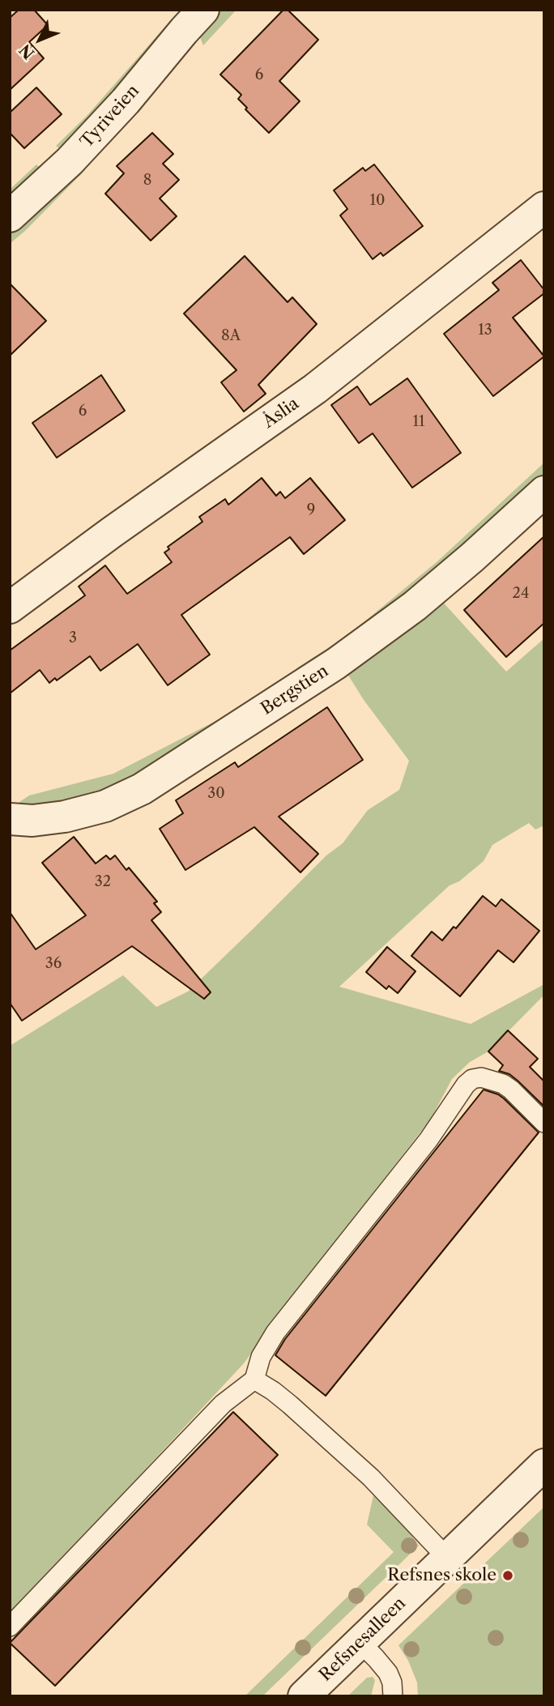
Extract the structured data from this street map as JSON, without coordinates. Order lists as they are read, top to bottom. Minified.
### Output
{"streets":{"street":["Tyriveien","Åslia","Bergstien","Refsnesalleen"]},"places":["Refsnes skole"],"house_numbers":["6","8","10","13","8A","6","11","9","24","3","30","32","36"],"north":"bottom left"}
